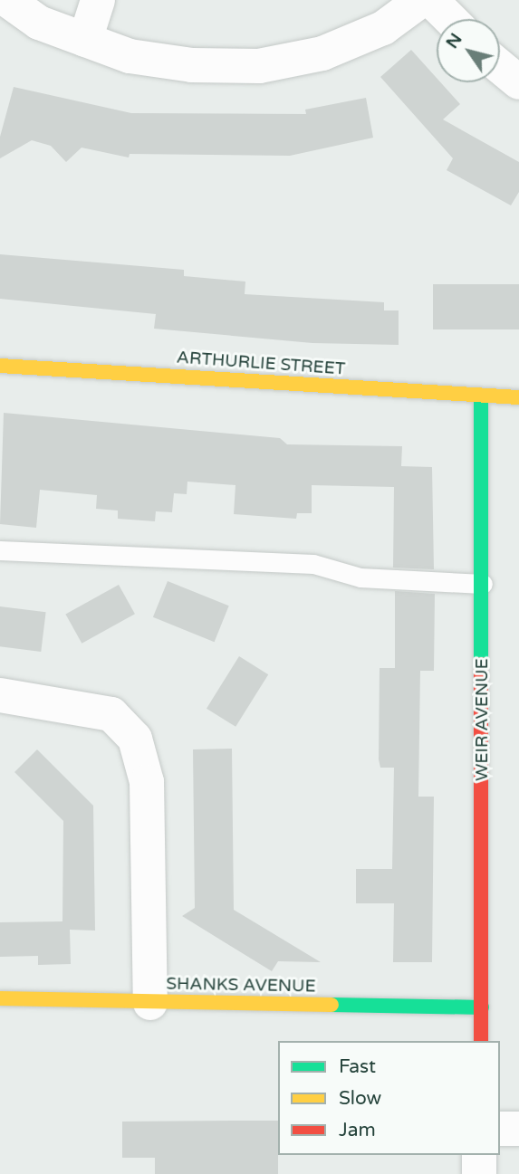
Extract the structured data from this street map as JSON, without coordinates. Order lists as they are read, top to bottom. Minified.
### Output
{"streets":{"street":["ARTHURLIE STREET","WEIR AVENUE","SHANKS AVENUE"]},"crossings":[["ARTHURLIE STREET","WEIR AVENUE"],["WEIR AVENUE","SHANKS AVENUE"]],"legend":["Fast","Slow","Jam"],"north":"top left"}
